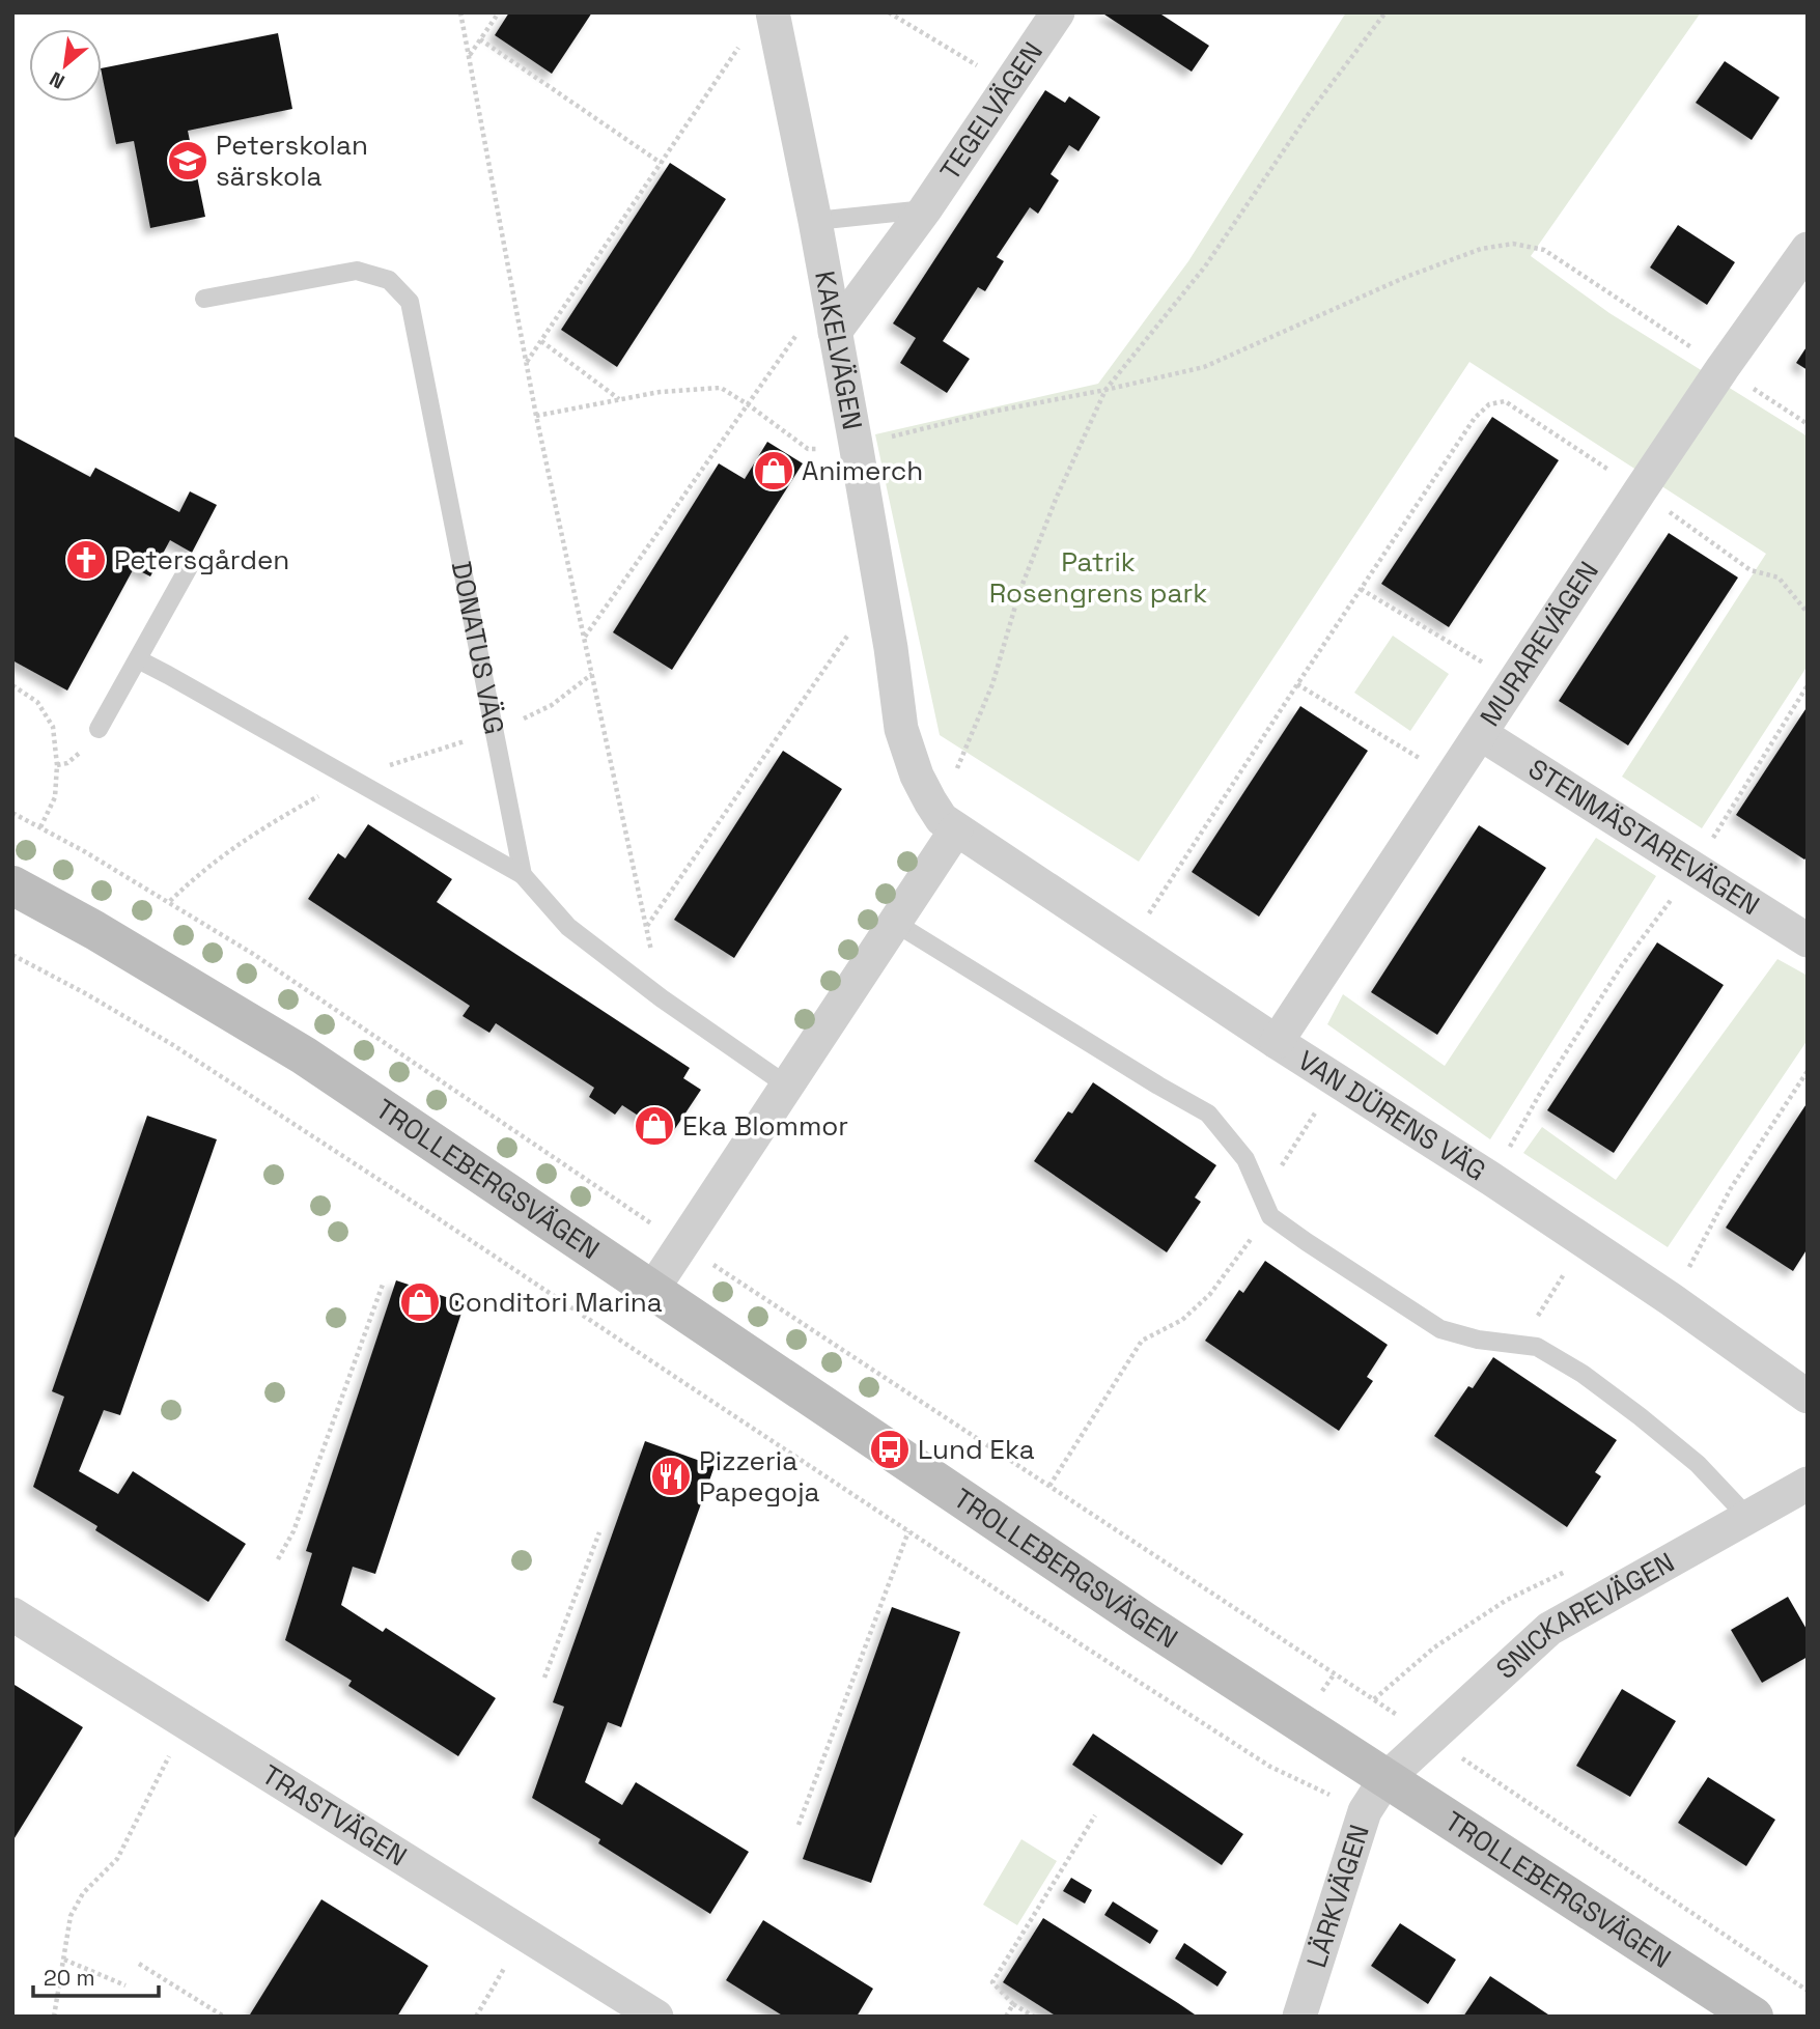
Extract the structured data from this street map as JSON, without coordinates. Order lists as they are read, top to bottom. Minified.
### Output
{"streets":{"street":["TEGELVÄGEN","KAKELVÄGEN","MURAREVÄGEN","STENMÄSTAREVÄGEN","VAN DÜRENS VÄG","TROLLEBERGSVÄGEN","SNICKAREVÄGEN","TRASTVÄGEN","LÄRKVÄGEN"],"lane":["DONATUS VÄG"]},"crossings":[["TEGELVÄGEN","KAKELVÄGEN"],["KAKELVÄGEN","VAN DÜRENS VÄG"],["MURAREVÄGEN","STENMÄSTAREVÄGEN"],["MURAREVÄGEN","VAN DÜRENS VÄG"],["TROLLEBERGSVÄGEN","SNICKAREVÄGEN"],["TROLLEBERGSVÄGEN","LÄRKVÄGEN"],["SNICKAREVÄGEN","LÄRKVÄGEN"]],"parks":["Patrik Rosengrens park"],"places":{"school or university":["Peterskolan särskola"],"shop":["Animerch","Eka Blommor","Conditori Marina"],"church":["Petersgården"],"bus stop":["Lund Eka"],"restaurant":["Pizzeria Papegoja"]},"scale_bar":"20 m","north":"bottom left"}
